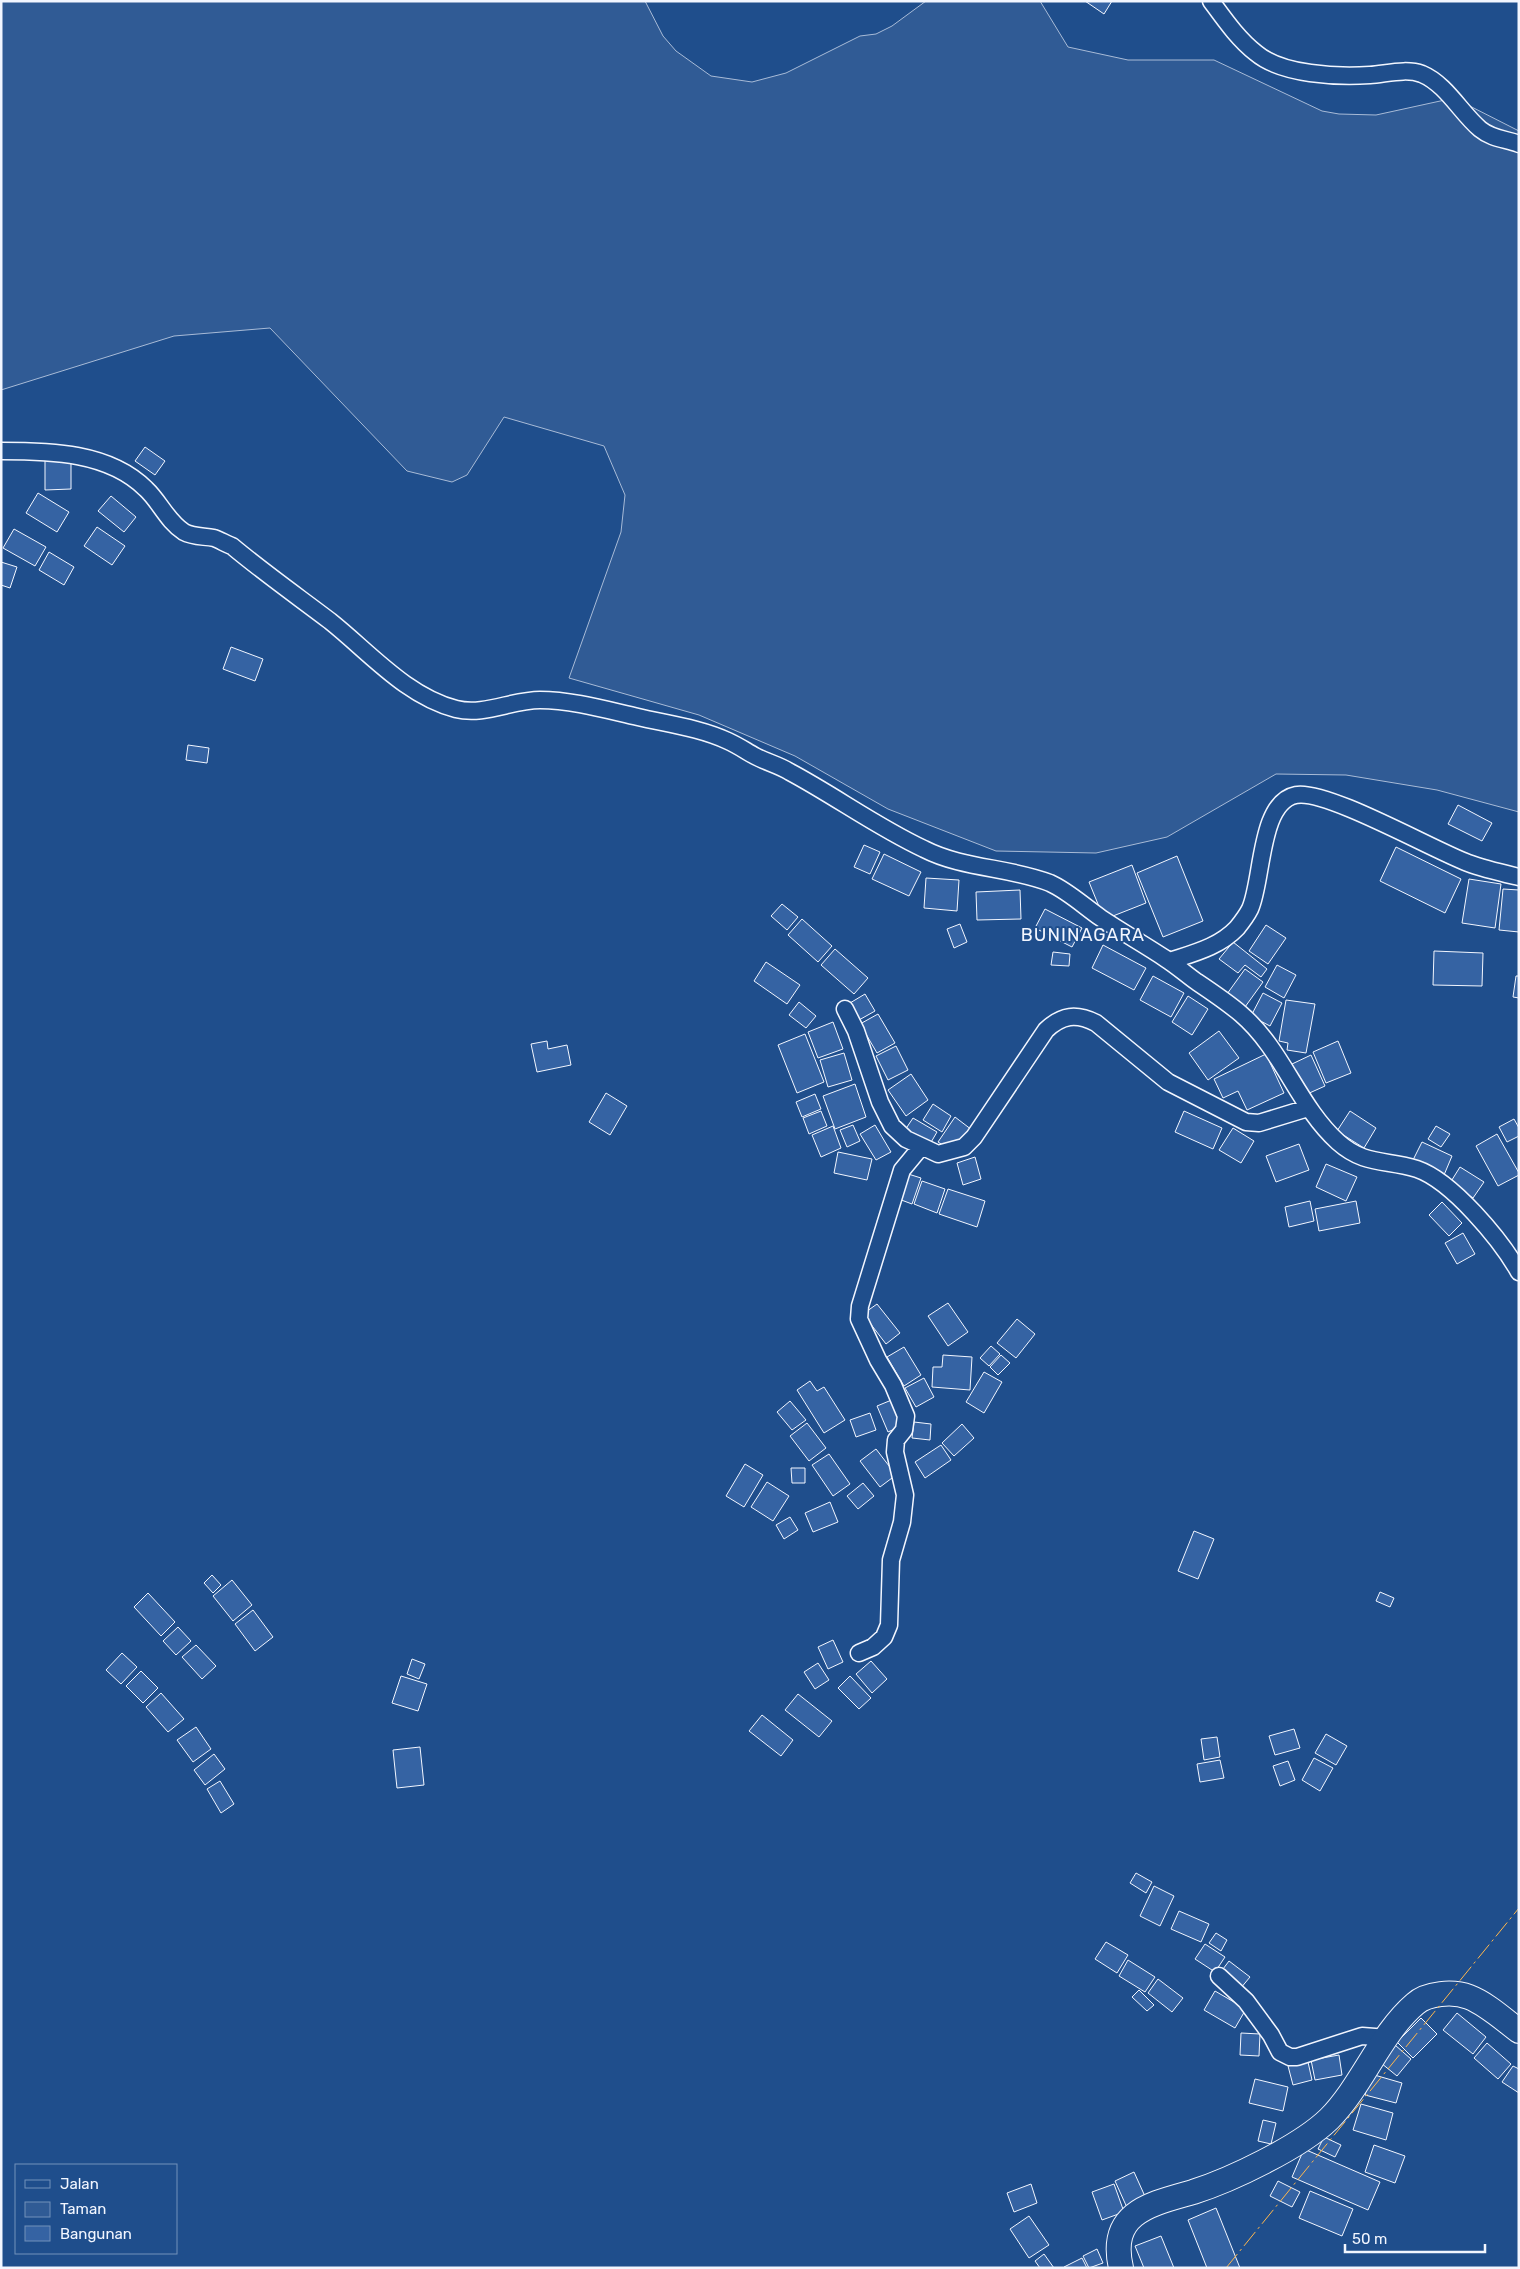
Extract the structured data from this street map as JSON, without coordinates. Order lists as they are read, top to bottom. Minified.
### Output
{"districts":["BUNINAGARA"],"legend":["Jalan","Taman","Bangunan"],"scale_bar":"50 m"}
